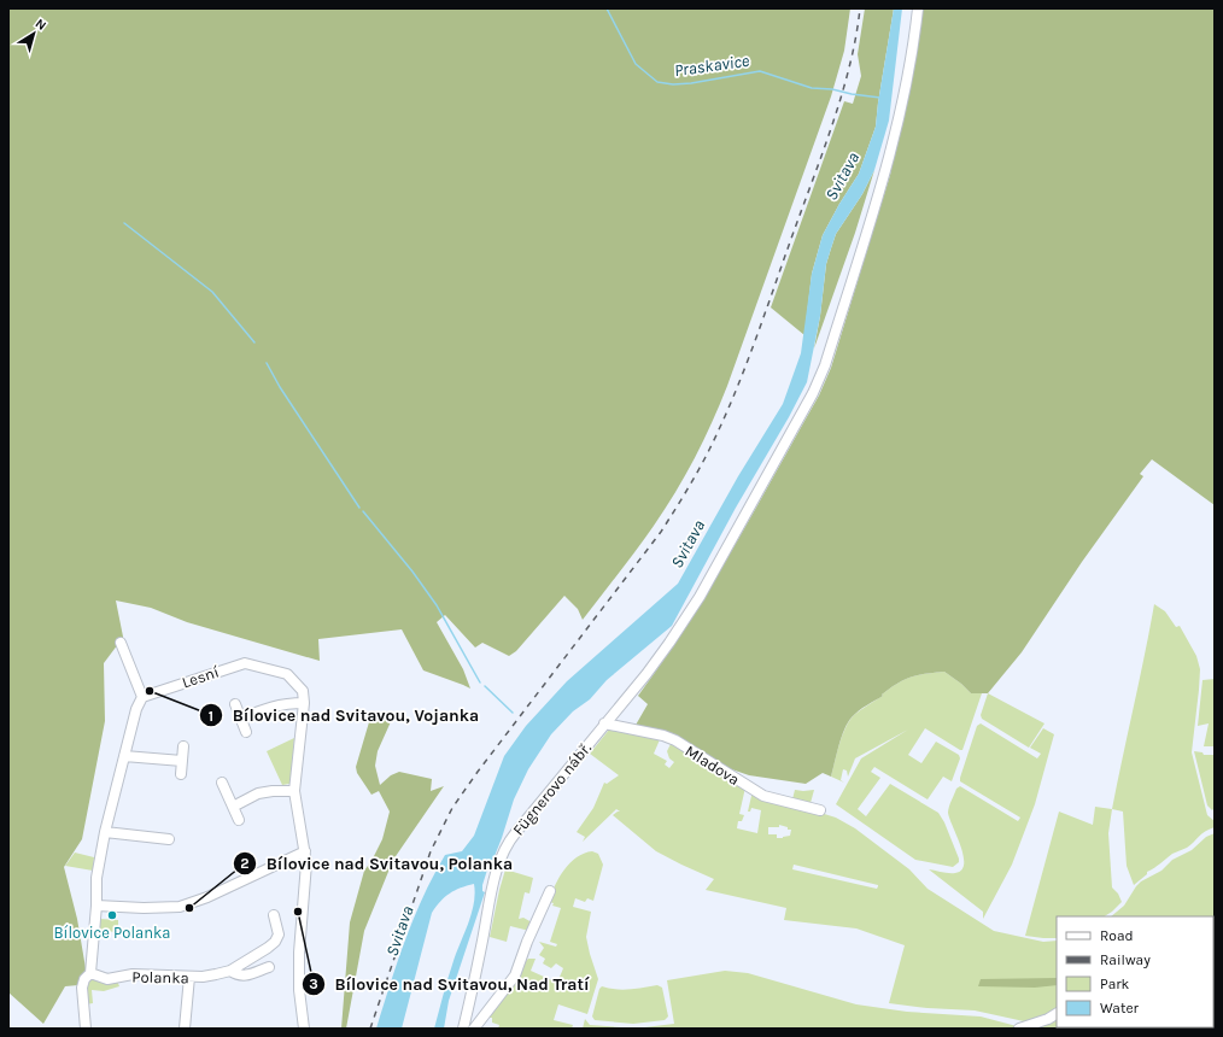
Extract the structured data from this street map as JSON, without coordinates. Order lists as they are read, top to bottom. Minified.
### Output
{"streets":{"street":["Lesní","Mladova","Fügnerovo nábř.","Polanka"]},"crossings":[["Mladova","Fügnerovo nábř."]],"water":["Praskavice","Svitava"],"places":["Bílovice nad Svitavou, Vojanka","Bílovice nad Svitavou, Polanka","Bílovice nad Svitavou, Nad Tratí","Bílovice Polanka"],"legend":["Road","Railway","Park","Water"],"north":"top right"}
